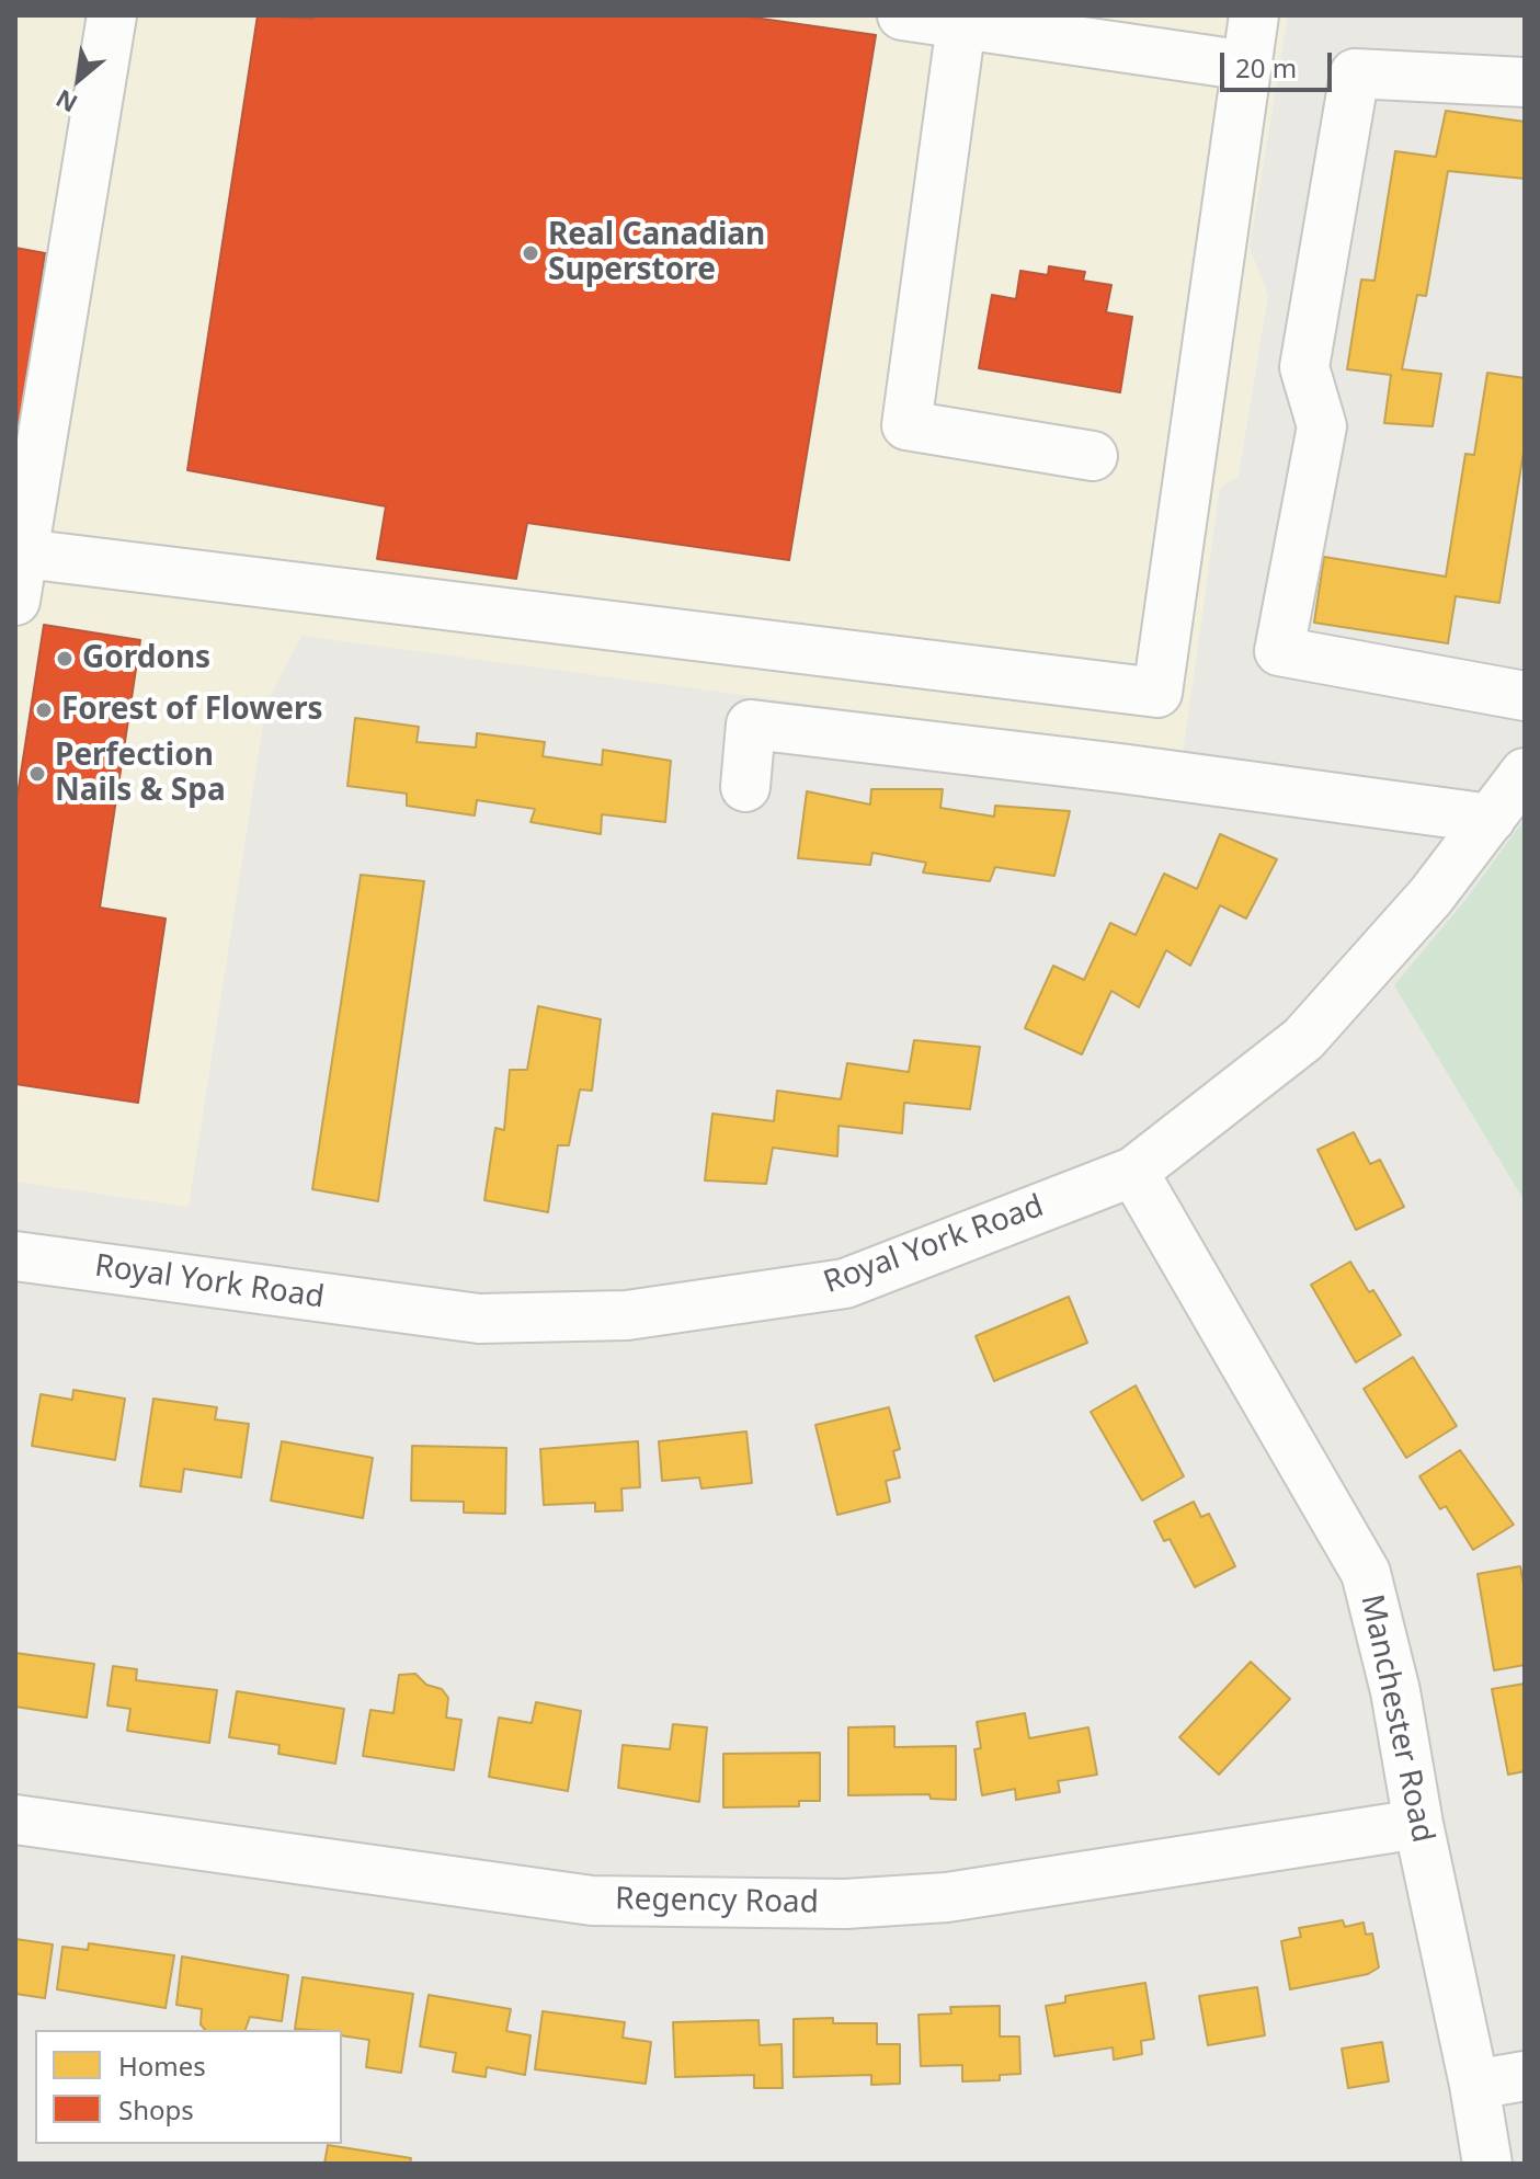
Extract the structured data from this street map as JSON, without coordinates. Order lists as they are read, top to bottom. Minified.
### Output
{"streets":{"street":["Royal York Road","Manchester Road","Regency Road"]},"crossings":[["Royal York Road","Manchester Road"],["Manchester Road","Regency Road"]],"places":["Real Canadian Superstore","Gordons","Forest of Flowers","Perfection Nails & Spa"],"legend":["Homes","Shops"],"scale_bar":"20 m","north":"bottom left"}
